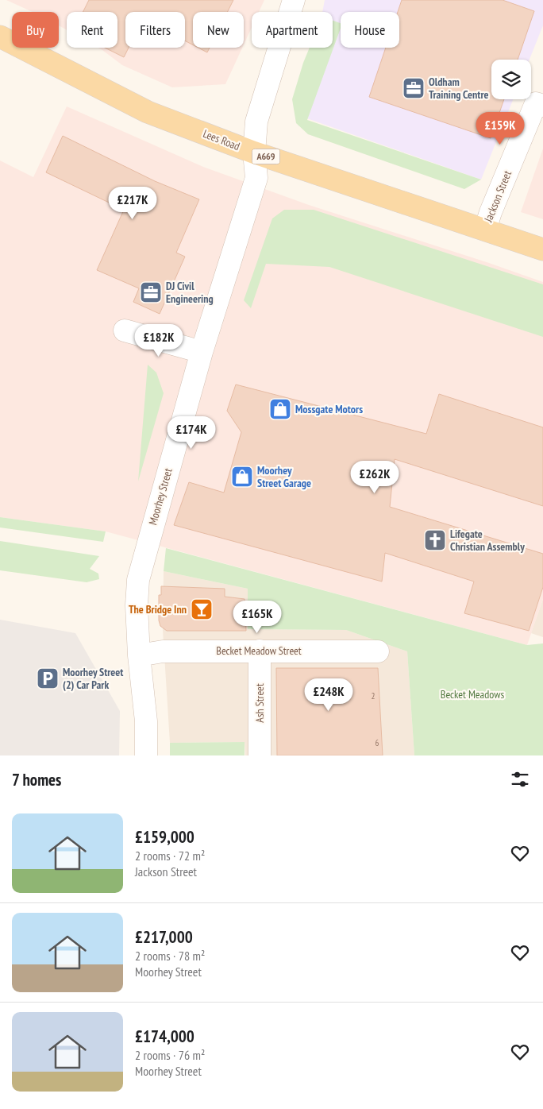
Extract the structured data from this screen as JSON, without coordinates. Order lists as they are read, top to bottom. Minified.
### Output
{"streets":{"main road":["Lees Road","A669"],"street":["Jackson Street","Moorhey Street","Becket Meadow Street","Ash Street"]},"crossings":[["Lees Road","Jackson Street"],["Lees Road","Moorhey Street"],["Moorhey Street","Becket Meadow Street"],["Becket Meadow Street","Ash Street"]],"parks":["Becket Meadows"],"places":{"office":["Oldham Training Centre","DJ Civil Engineering"],"shop":["Mossgate Motors","Moorhey Street Garage"],"church":["Lifegate Christian Assembly"],"bar":["The Bridge Inn"],"parking":["Moorhey Street (2) Car Park"]},"house_numbers":["2","6"],"page":{"chip":["Buy","Rent","Filters","New","Apartment","House"],"price":["£159K","£217K","£182K","£174K","£262K","£165K","£248K"],"heading":"7 homes","list":[{"name":"£159,000","note":"2 rooms · 72 m² · Jackson Street"},{"name":"£217,000","note":"2 rooms · 78 m² · Moorhey Street"},{"name":"£174,000","note":"2 rooms · 76 m² · Moorhey Street"}]}}
